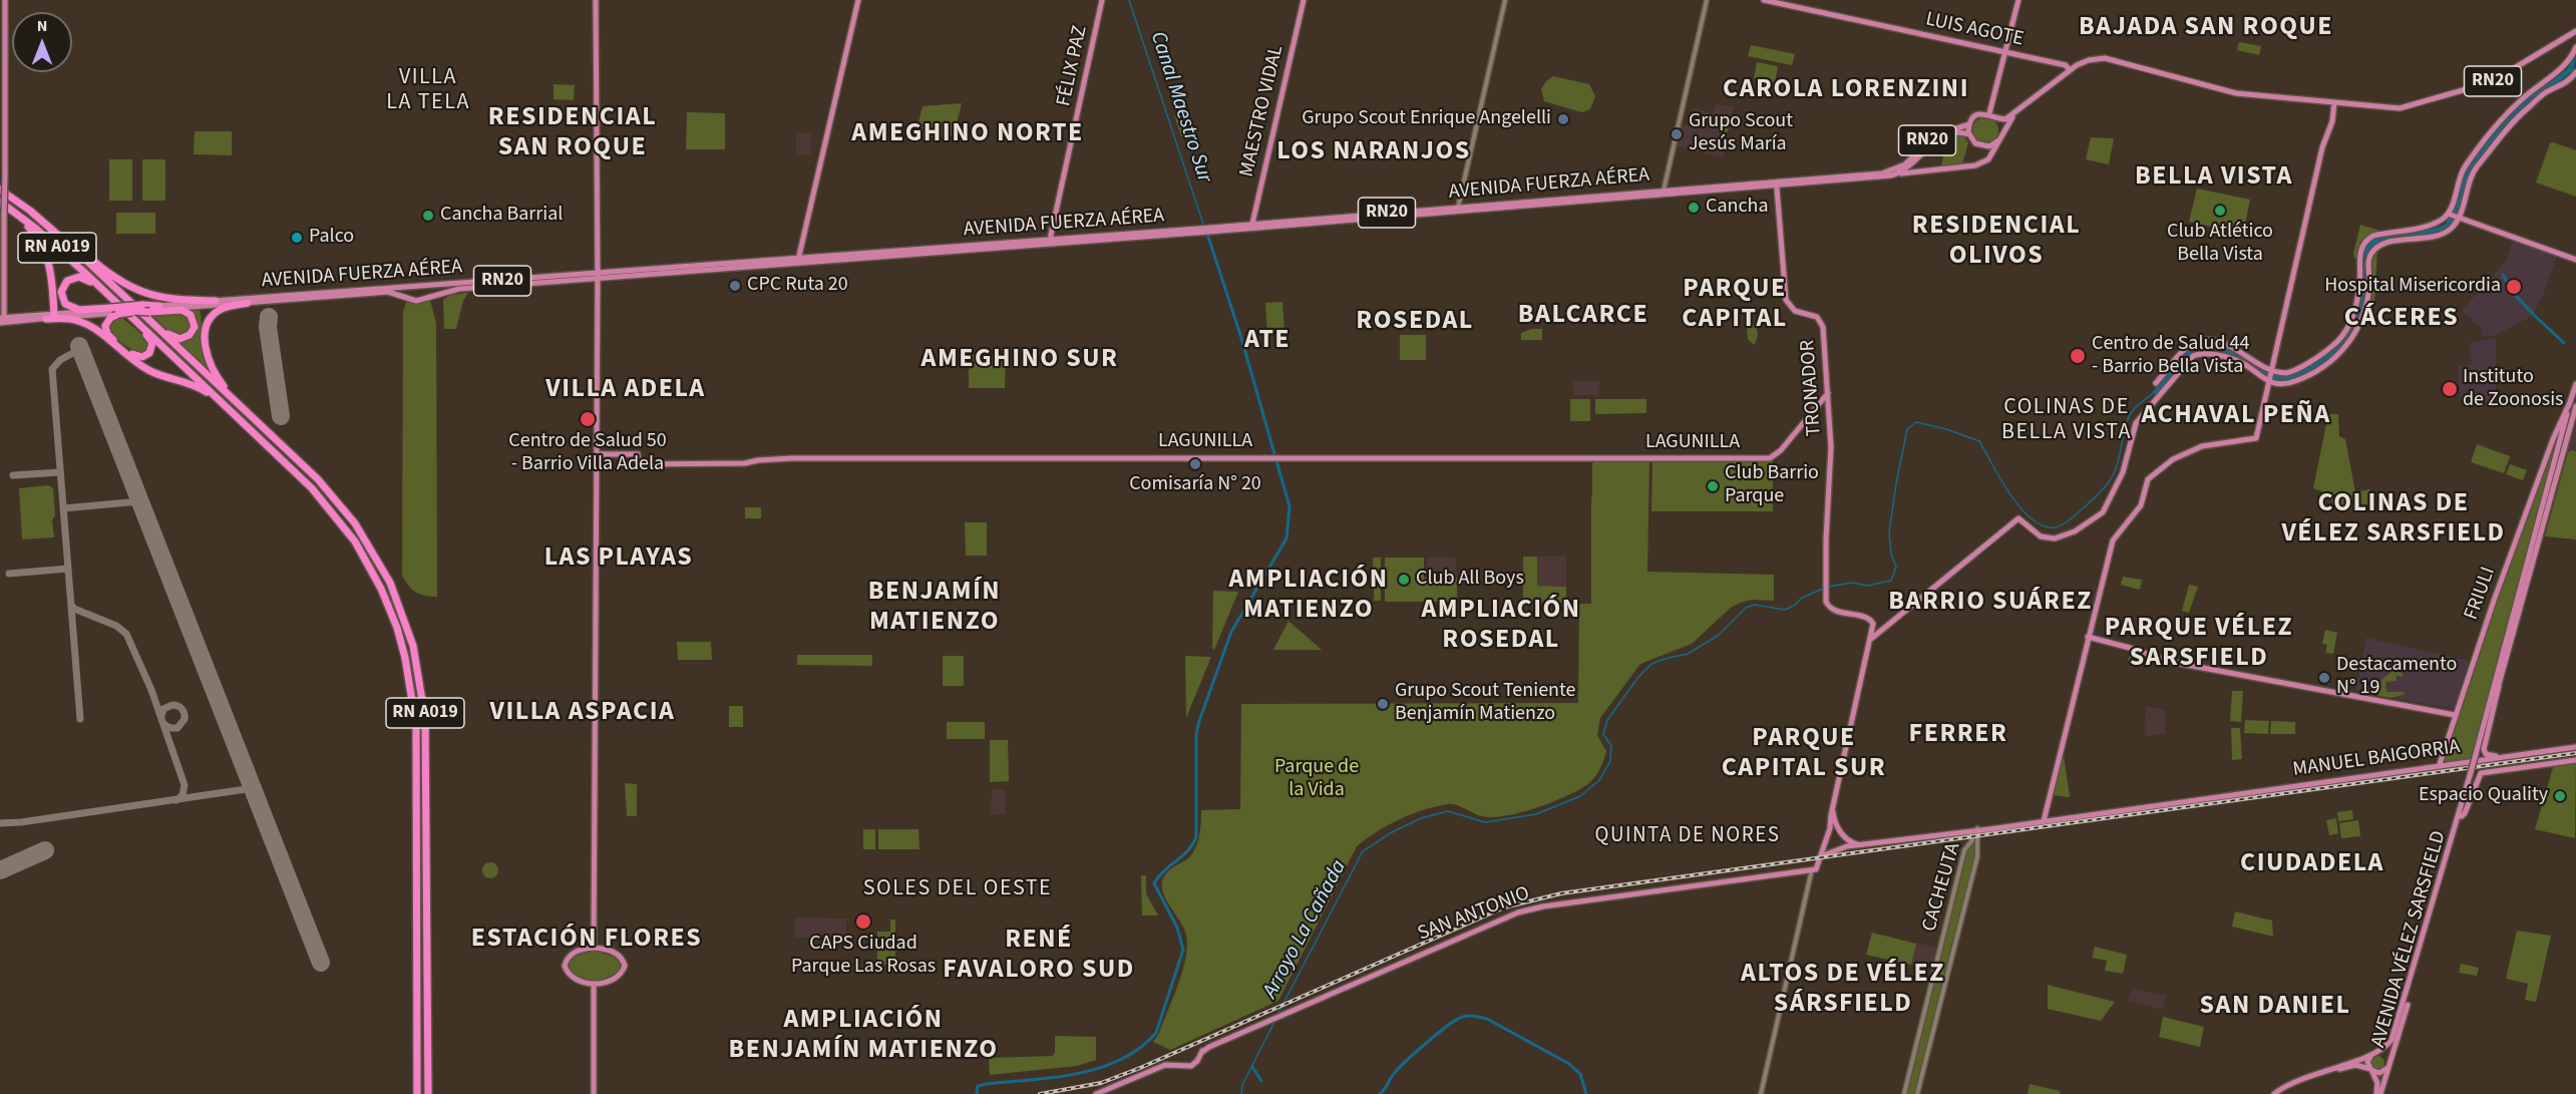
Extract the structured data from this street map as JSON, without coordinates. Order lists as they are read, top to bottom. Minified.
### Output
{"streets":{"highway":["RN A019"],"main road":["LUIS AGOTE","FÉLIX PAZ","RN20","MAESTRO VIDAL","AVENIDA FUERZA AÉREA","TRONADOR","LAGUNILLA","FRIULI","MANUEL BAIGORRIA","SAN ANTONIO","AVENIDA VÉLEZ SARSFIELD"],"street":["CACHEUTA"]},"crossings":[["LUIS AGOTE","RN20"],["FÉLIX PAZ","AVENIDA FUERZA AÉREA"],["RN20","AVENIDA FUERZA AÉREA"],["MAESTRO VIDAL","AVENIDA FUERZA AÉREA"],["AVENIDA FUERZA AÉREA","TRONADOR"],["TRONADOR","LAGUNILLA"],["FRIULI","MANUEL BAIGORRIA"],["FRIULI","AVENIDA VÉLEZ SARSFIELD"],["MANUEL BAIGORRIA","CACHEUTA"],["MANUEL BAIGORRIA","SAN ANTONIO"]],"districts":["BAJADA SAN ROQUE","VILLA LA TELA","CAROLA LORENZINI","RESIDENCIAL SAN ROQUE","AMEGHINO NORTE","LOS NARANJOS","BELLA VISTA","RESIDENCIAL OLIVOS","PARQUE CAPITAL","BALCARCE","CÁCERES","ROSEDAL","ATE","AMEGHINO SUR","VILLA ADELA","COLINAS DE BELLA VISTA","ACHAVAL PEÑA","COLINAS DE VÉLEZ SARSFIELD","LAS PLAYAS","AMPLIACIÓN MATIENZO","BENJAMÍN MATIENZO","BARRIO SUÁREZ","AMPLIACIÓN ROSEDAL","PARQUE VÉLEZ SARSFIELD","VILLA ASPACIA","FERRER","PARQUE CAPITAL SUR","QUINTA DE NORES","CIUDADELA","SOLES DEL OESTE","ESTACIÓN FLORES","RENÉ FAVALORO SUD","ALTOS DE VÉLEZ SÁRSFIELD","SAN DANIEL","AMPLIACIÓN BENJAMÍN MATIENZO"],"water":["Canal Maestro Sur","Arroyo La Cañada"],"parks":["Parque de la Vida"],"places":["Grupo Scout Enrique Angelelli","Grupo Scout Jesús María","Cancha","Club Atlético Bella Vista","Cancha Barrial","Palco","CPC Ruta 20","Hospital Misericordia","Centro de Salud 44 - Barrio Bella Vista","Instituto de Zoonosis","Centro de Salud 50 - Barrio Villa Adela","Comisaría N° 20","Club Barrio Parque","Club All Boys","Destacamento N° 19","Grupo Scout Teniente Benjamín Matienzo","Espacio Quality","CAPS Ciudad Parque Las Rosas"],"north":"top"}
